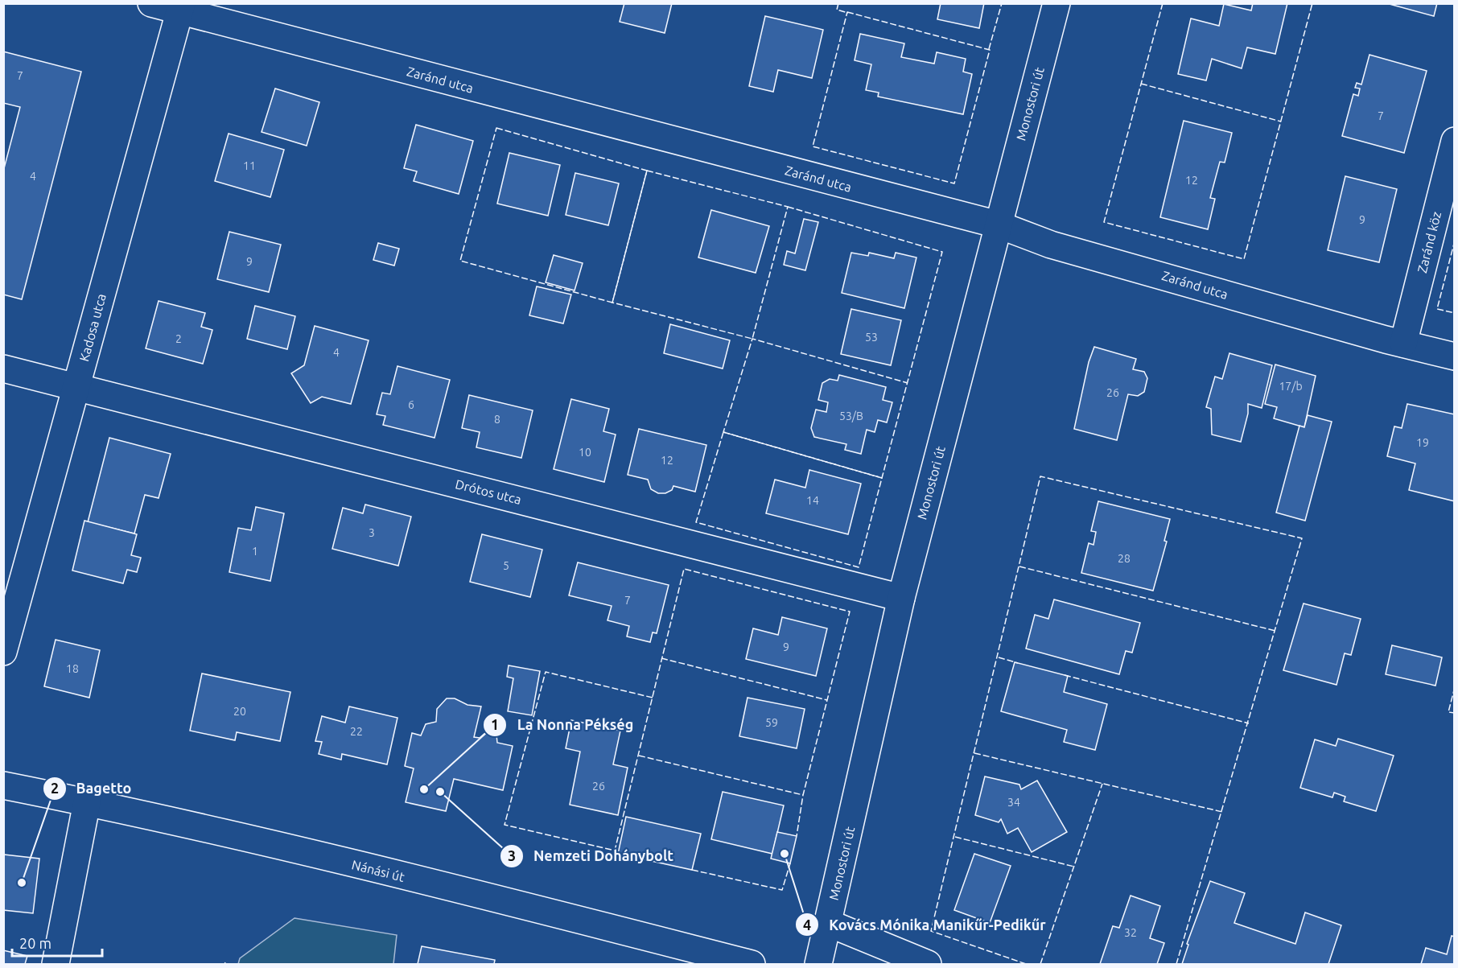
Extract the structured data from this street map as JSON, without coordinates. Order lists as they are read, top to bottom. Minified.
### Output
{"streets":{"street":["Zaránd utca","Monostori út","Zaránd köz","Kadosa utca","Drótos utca","Nánási út"]},"crossings":[["Zaránd utca","Monostori út"],["Zaránd utca","Zaránd köz"],["Zaránd utca","Kadosa utca"],["Monostori út","Drótos utca"],["Kadosa utca","Drótos utca"]],"places":["La Nonna Pékség","Nemzeti Dohánybolt","Kovács Mónika Manikűr-Pedikűr","Bagetto"],"house_numbers":["7","7","11","4","12","9","9","53","2","4","17/b","26","6","53/B","8","19","10","12","14","3","1","28","5","7","9","18","20","59","22","26","34","32"],"scale_bar":"20 m"}
